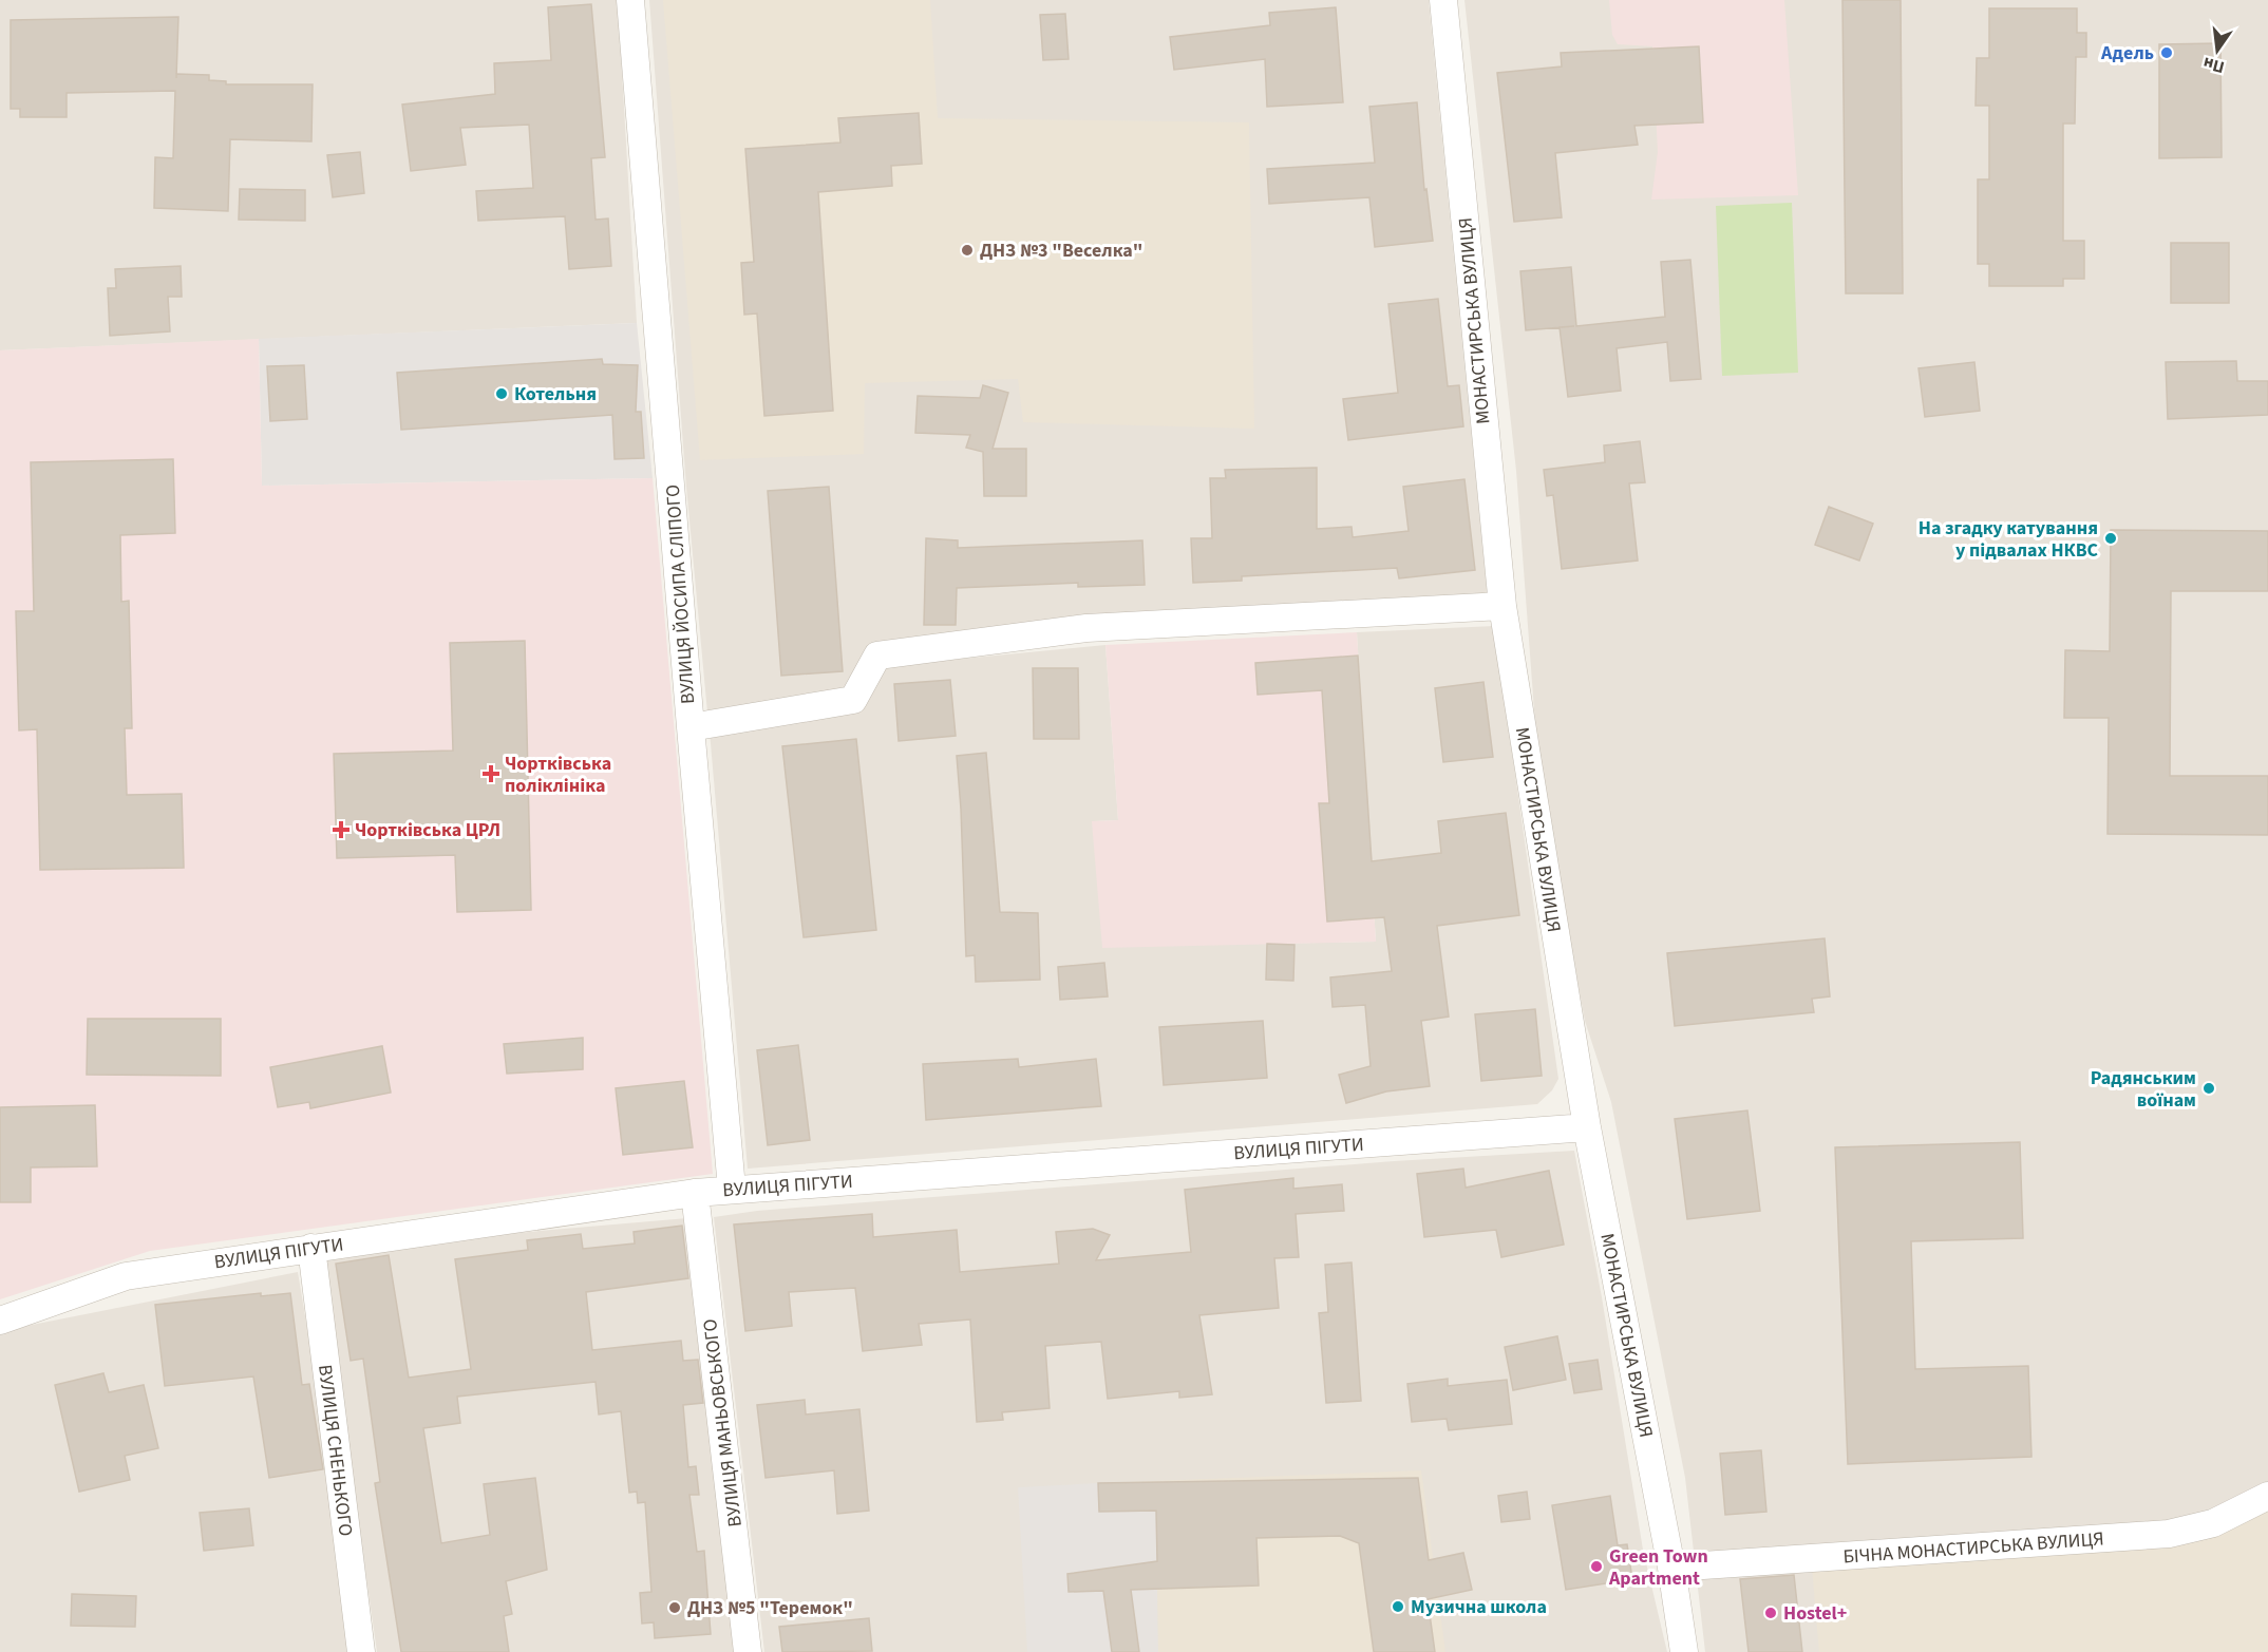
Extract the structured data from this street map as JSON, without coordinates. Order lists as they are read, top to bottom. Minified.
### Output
{"streets":{"street":["МОНАСТИРСЬКА ВУЛИЦЯ","ВУЛИЦЯ ЙОСИПА СЛІПОГО","ВУЛИЦЯ ПІГУТИ","ВУЛИЦЯ МАНЬОВСЬКОГО","ВУЛИЦЯ СНЕНЬКОГО","БІЧНА МОНАСТИРСЬКА ВУЛИЦЯ"]},"crossings":[["МОНАСТИРСЬКА ВУЛИЦЯ","ВУЛИЦЯ ПІГУТИ"],["МОНАСТИРСЬКА ВУЛИЦЯ","БІЧНА МОНАСТИРСЬКА ВУЛИЦЯ"],["ВУЛИЦЯ ЙОСИПА СЛІПОГО","ВУЛИЦЯ ПІГУТИ"],["ВУЛИЦЯ ПІГУТИ","ВУЛИЦЯ МАНЬОВСЬКОГО"],["ВУЛИЦЯ ПІГУТИ","ВУЛИЦЯ СНЕНЬКОГО"]],"places":{"other":["Адель","ДНЗ №3 \"Веселка\"","Котельня","На згадку катування у підвалах НКВС","Радянським воїнам","Green Town Apartment","Музична школа","ДНЗ №5 \"Теремок\"","Hostel+"],"health":["Чортківська поліклініка","Чортківська ЦРЛ"]},"north":"bottom"}
